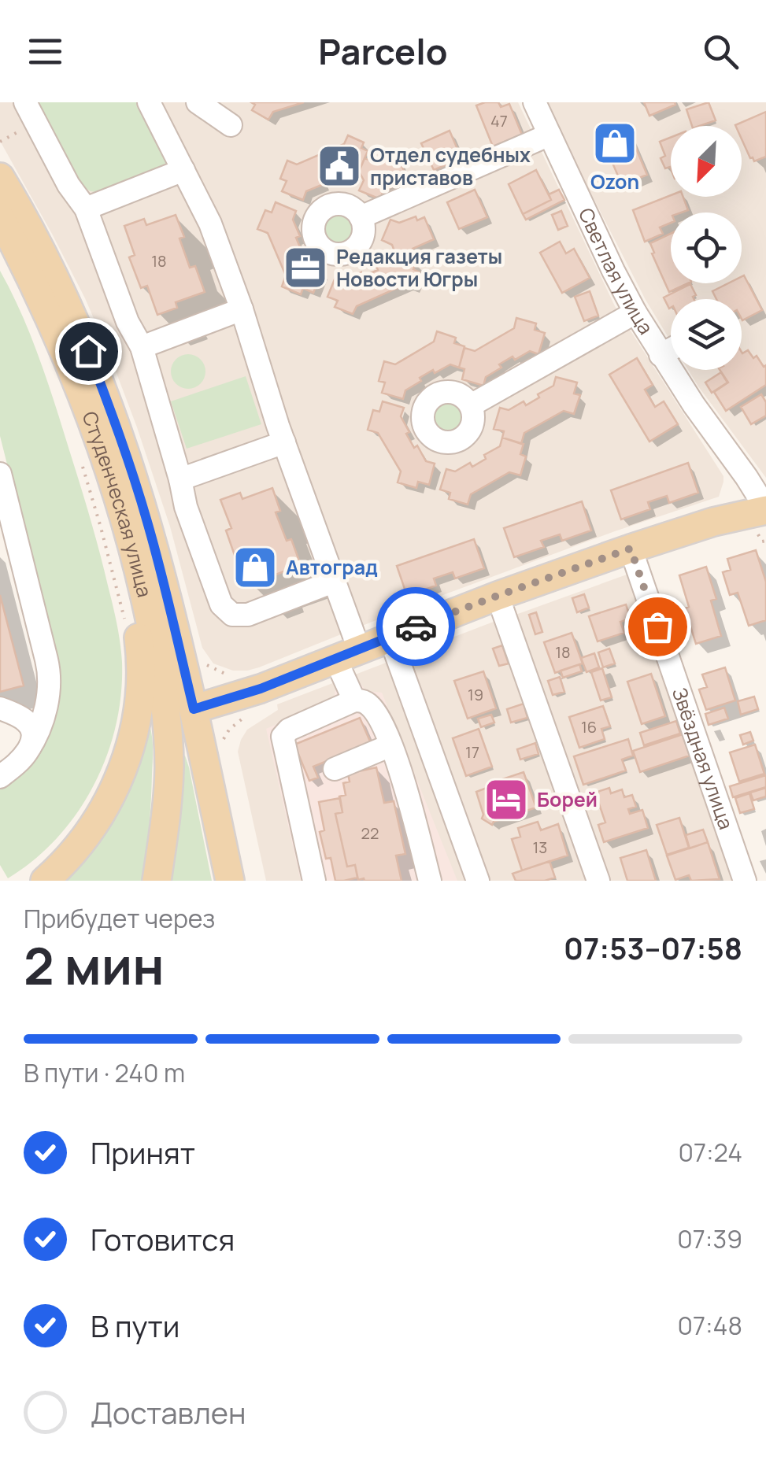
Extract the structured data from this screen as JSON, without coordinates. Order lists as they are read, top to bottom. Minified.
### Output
{"streets":{"main road":["Студенческая улица"],"street":["Светлая улица","Звёздная улица"]},"places":{"shop":["Ozon","Автоград"],"public building":["Отдел судебных приставов"],"office":["Редакция газеты Новости Югры"],"hotel":["Борей"]},"house_numbers":["47","18","18","19","16","17","22","13"],"north":"bottom left","page":{"header":"Parcelo","heading":["2 мин","Прибудет через","07:53–07:58"],"bar":"В пути · 240 m","list":[["Принят","07:24"],["Готовится","07:39"],["В пути","07:48"],"Доставлен"]}}
